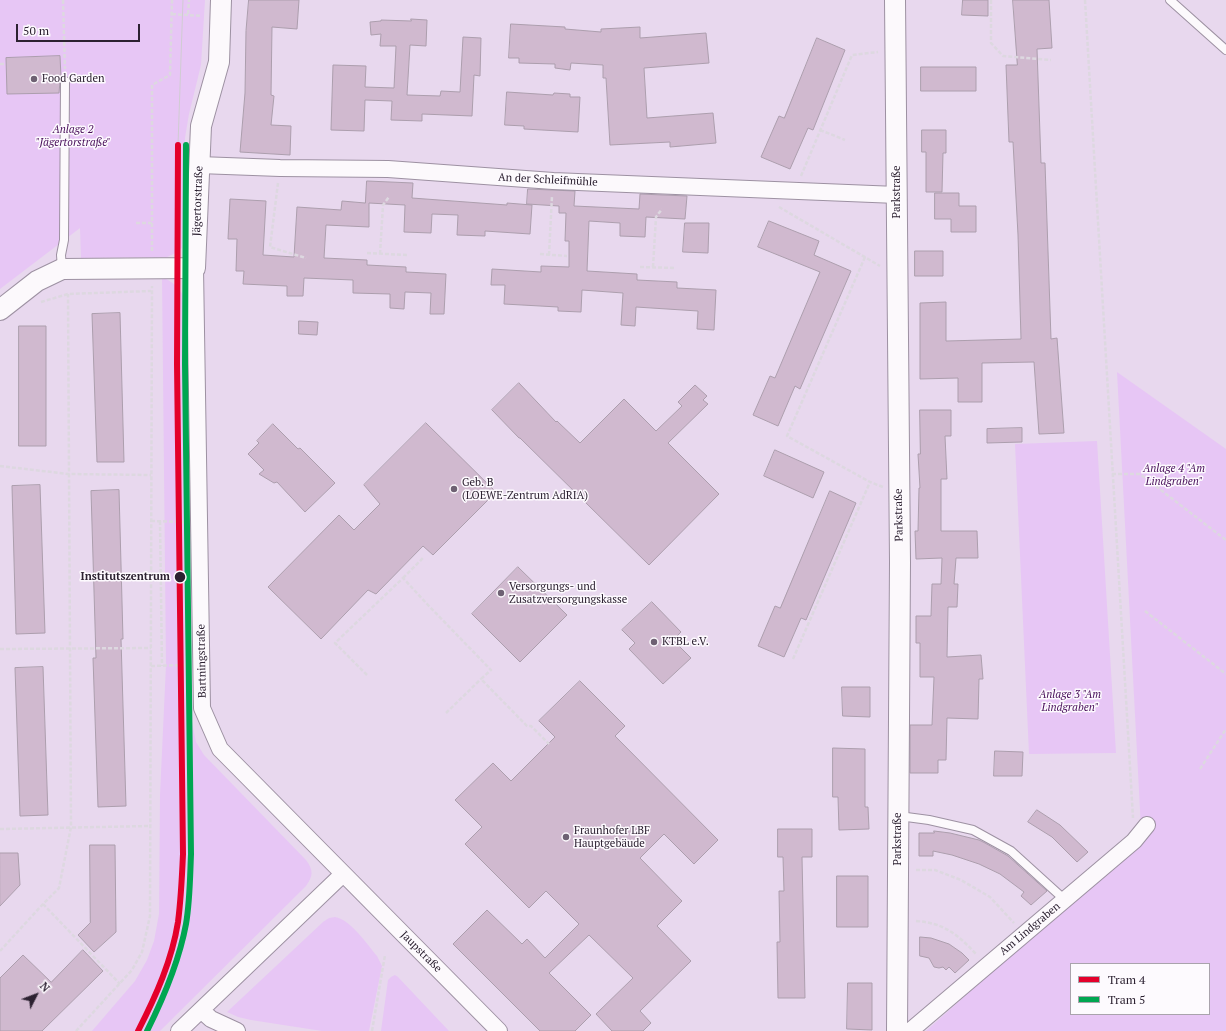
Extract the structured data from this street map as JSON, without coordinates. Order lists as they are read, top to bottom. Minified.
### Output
{"streets":{"street":["An der Schleifmühle","Parkstraße","Jägertorstraße","Bartningstraße","Am Lindgraben","Jaupstraße"]},"crossings":[["An der Schleifmühle","Parkstraße"],["An der Schleifmühle","Jägertorstraße"],["Jägertorstraße","Bartningstraße"],["Bartningstraße","Jaupstraße"]],"parks":["Anlage 2 \"Jägertorstraße\"","Anlage 4 \"Am Lindgraben\"","Anlage 3 \"Am Lindgraben\""],"places":["Food Garden","Geb. B (LOEWE-Zentrum AdRIA)","Institutszentrum","Versorgungs- und Zusatzversorgungskasse","KTBL e.V.","Fraunhofer LBF Hauptgebäude"],"lines":["tram line 4","tram line 5"],"legend":["Tram 4","Tram 5"],"scale_bar":"50 m","north":"top right"}
